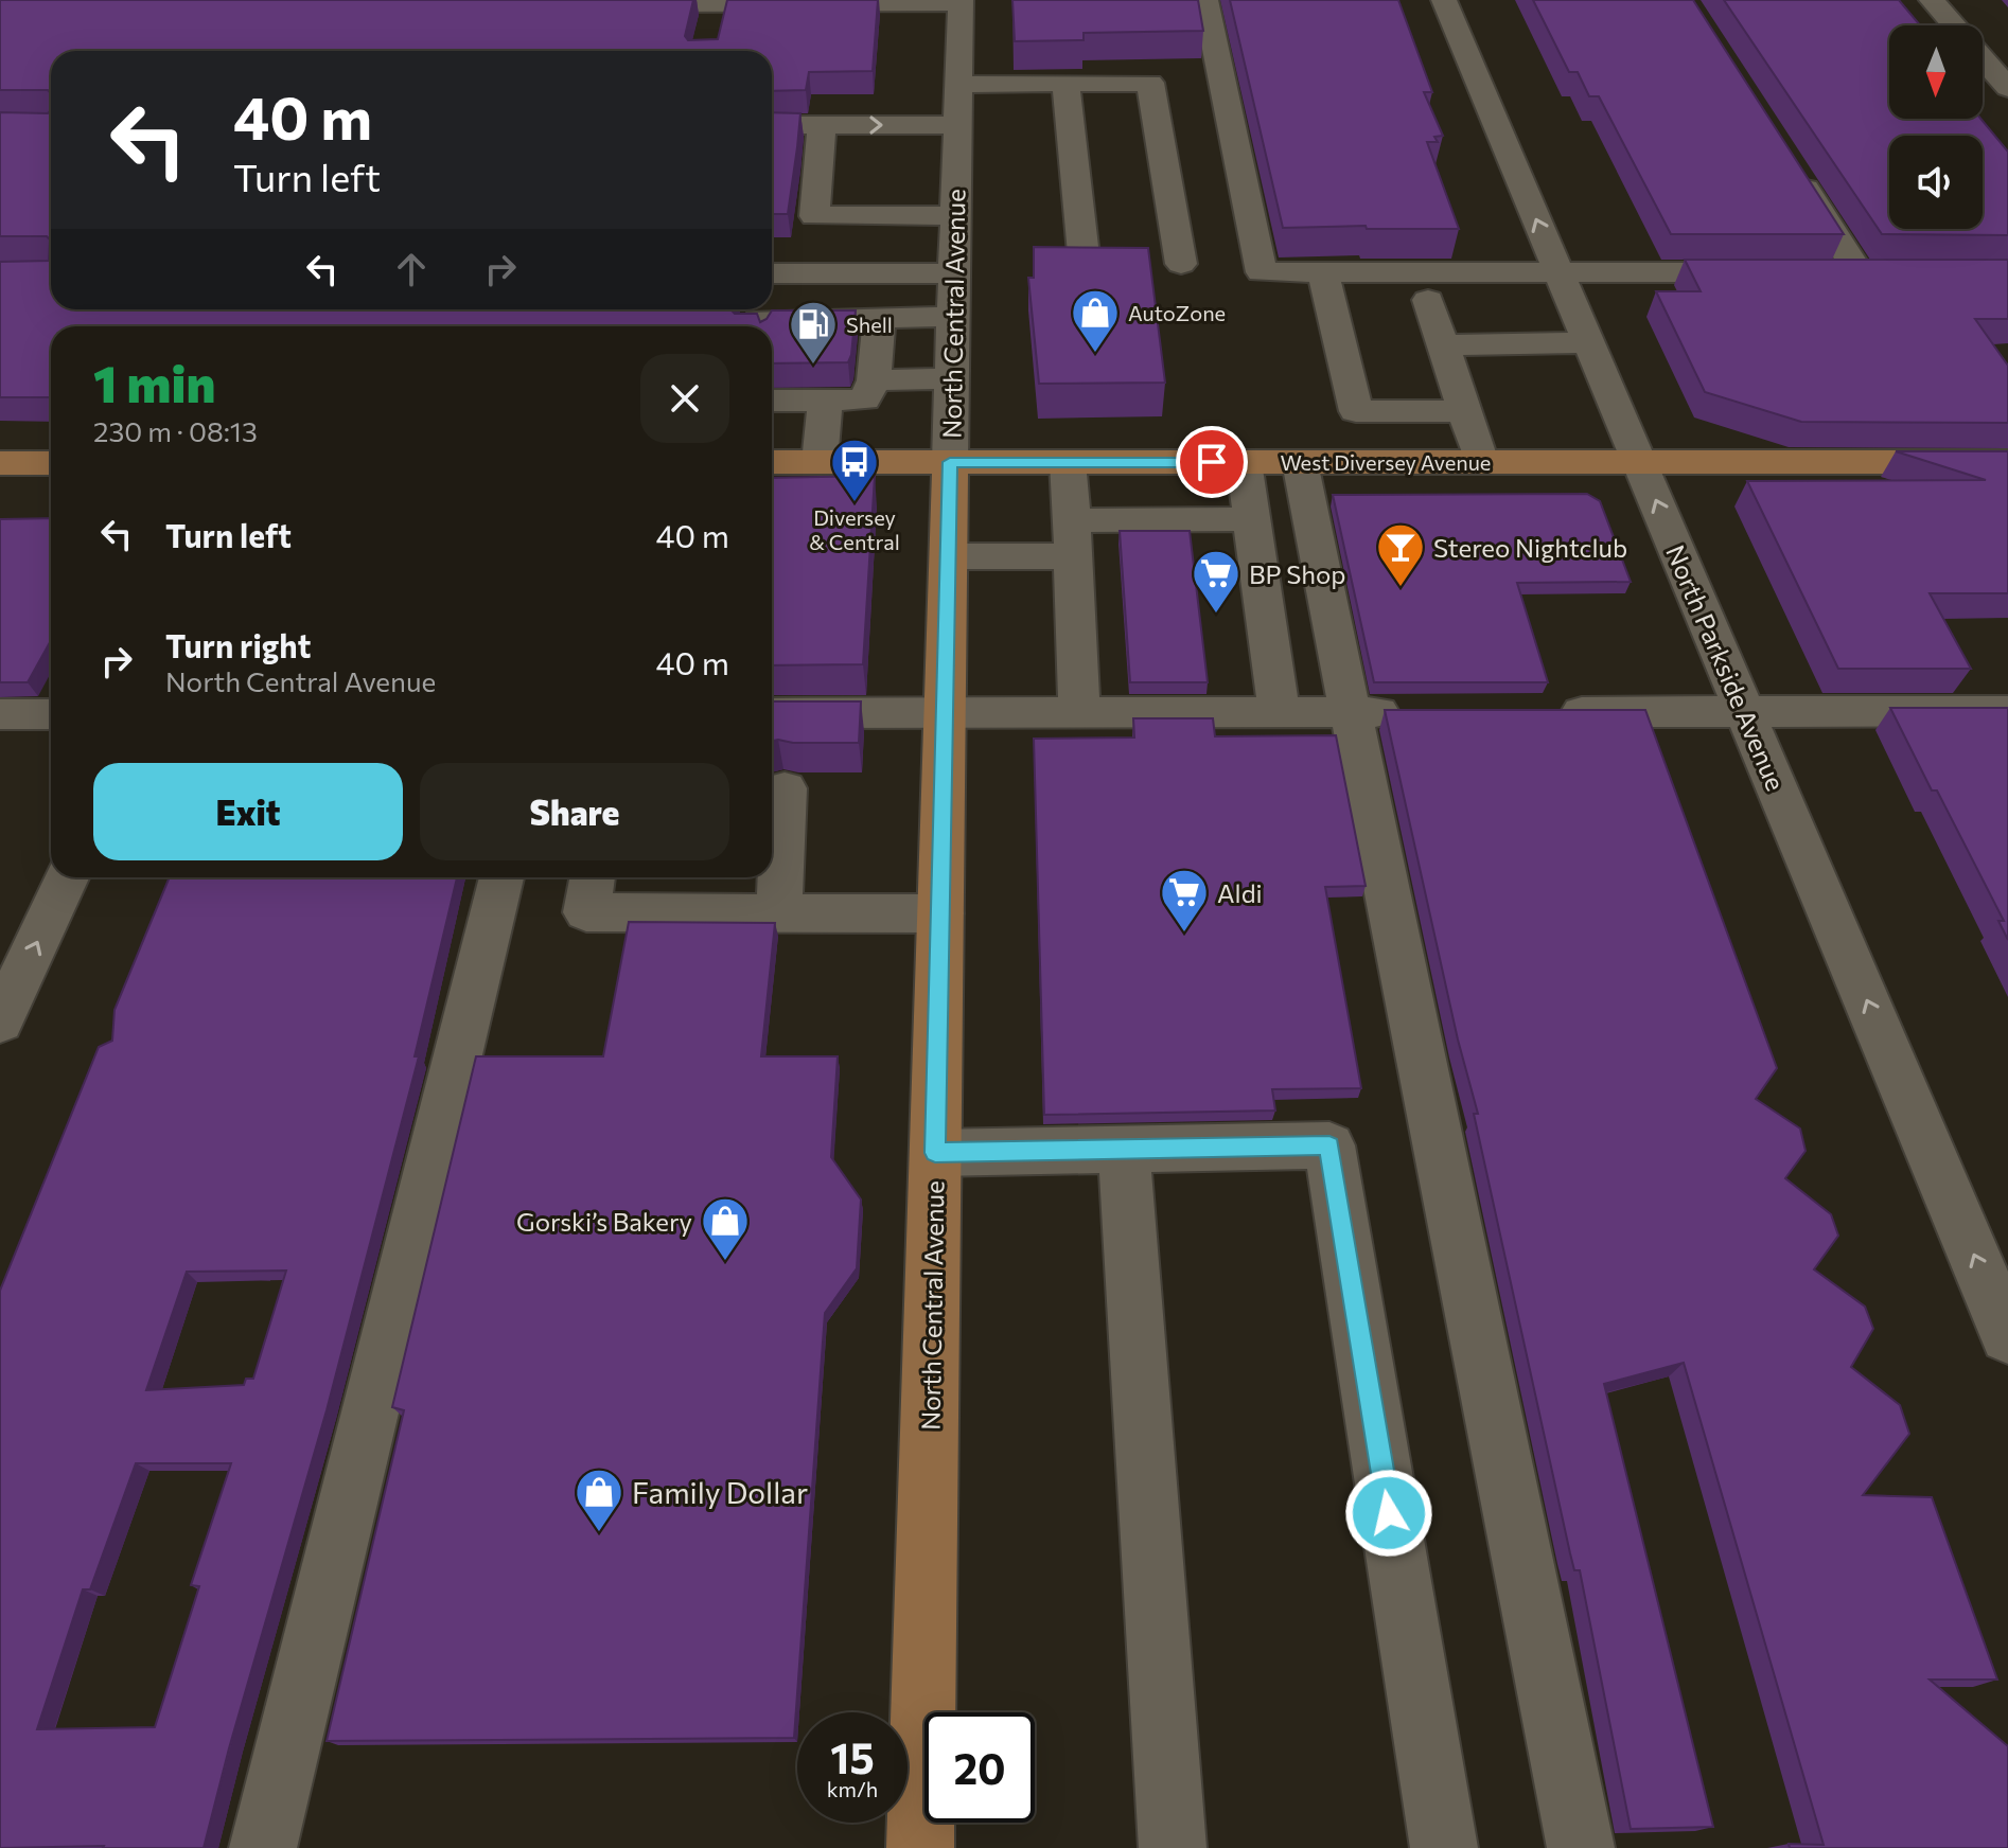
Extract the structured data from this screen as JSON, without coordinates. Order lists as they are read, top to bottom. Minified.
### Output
{"streets":{"main road":["North Central Avenue","West Diversey Avenue"],"street":["North Parkside Avenue"]},"crossings":[["North Central Avenue","West Diversey Avenue"],["West Diversey Avenue","North Parkside Avenue"]],"places":{"shop":["AutoZone","Gorski’s Bakery","Family Dollar"],"fuel station":["Shell"],"bus stop":["Diversey & Central"],"bar":["Stereo Nightclub"],"supermarket":["BP Shop","Aldi"]},"north":"bottom","page":{"turn":["40 m","Turn left"],"heading":["1 min","230 m · 08:13"],"list":[{"name":"Turn left","value":"40 m"},{"name":"Turn right","note":"North Central Avenue","value":"40 m"}],"buttons":["Exit","Share"],"speed":"15 km/h","limit":"20"}}
